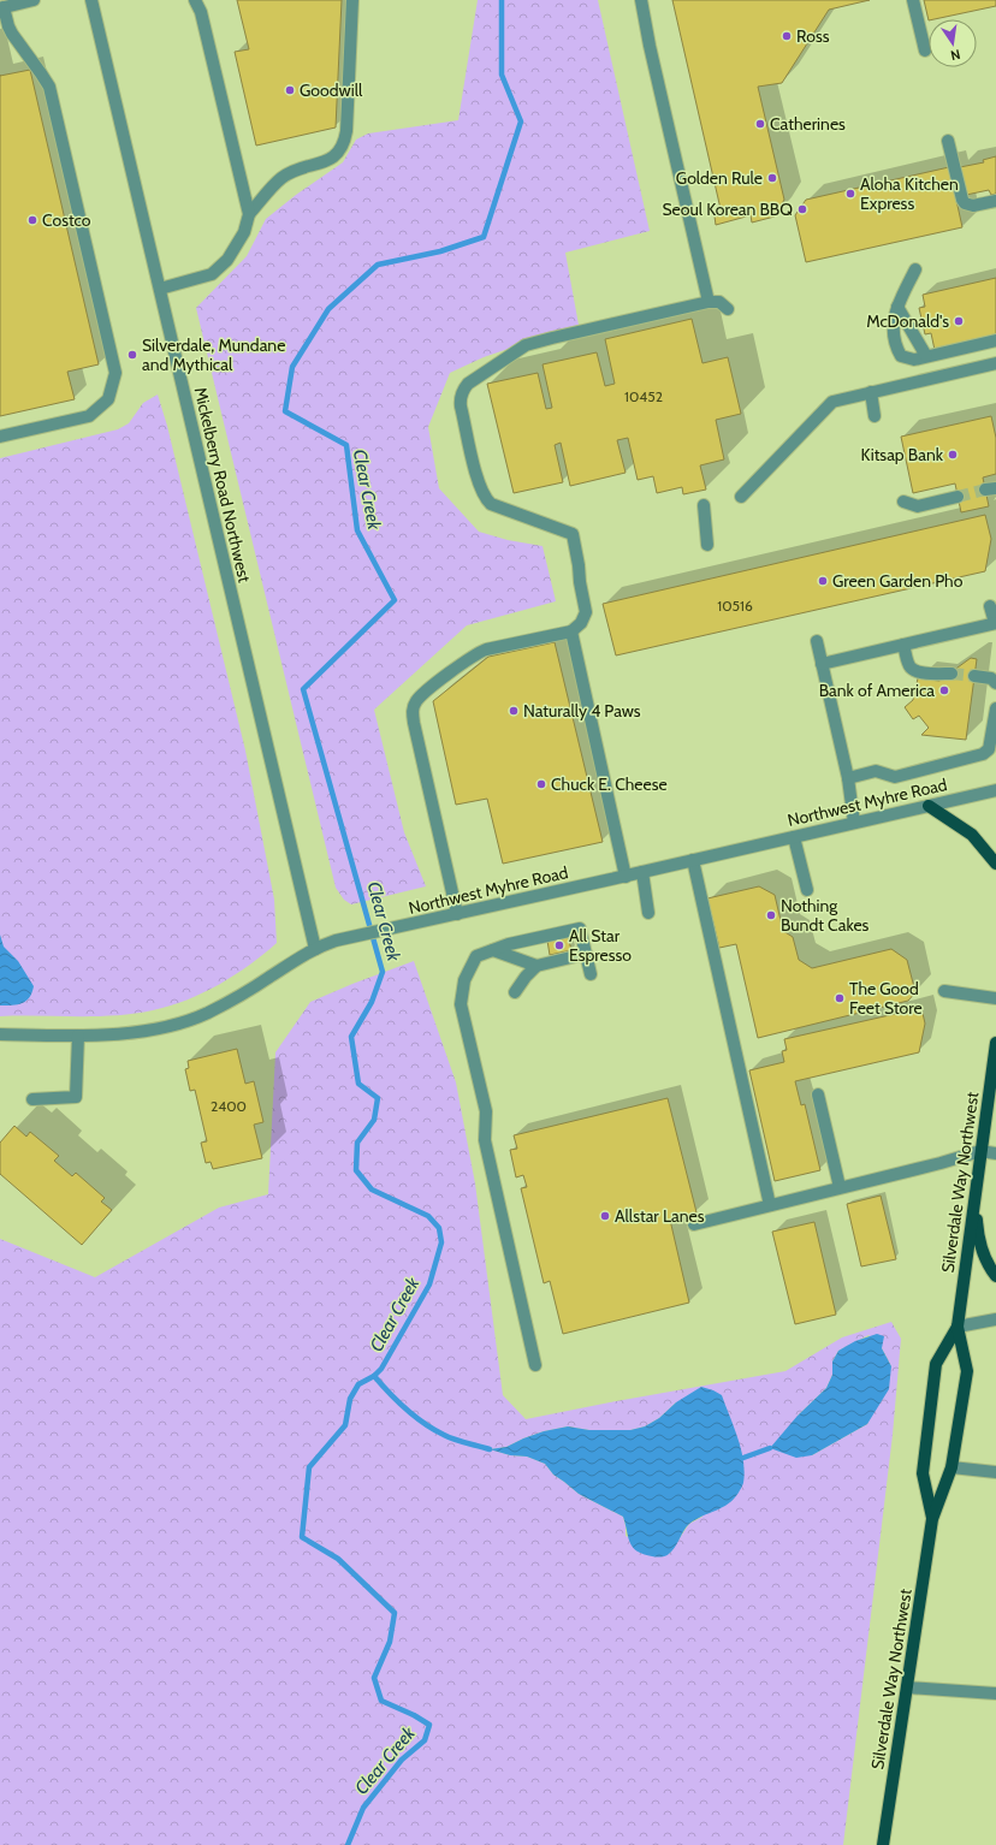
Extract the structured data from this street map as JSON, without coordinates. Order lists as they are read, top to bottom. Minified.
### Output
{"streets":{"main road":["Silverdale Way Northwest"],"street":["Mickelberry Road Northwest","Northwest Myhre Road"]},"crossings":[["Mickelberry Road Northwest","Northwest Myhre Road"]],"water":["Clear Creek"],"places":["Ross","Goodwill","Catherines","Golden Rule","Aloha Kitchen Express","Seoul Korean BBQ","Costco","McDonald's","Silverdale, Mundane and Mythical","Kitsap Bank","Green Garden Pho","Bank of America","Naturally 4 Paws","Chuck E. Cheese","Nothing Bundt Cakes","All Star Espresso","The Good Feet Store","Allstar Lanes"],"house_numbers":["10452","10516","2400"],"north":"bottom"}
